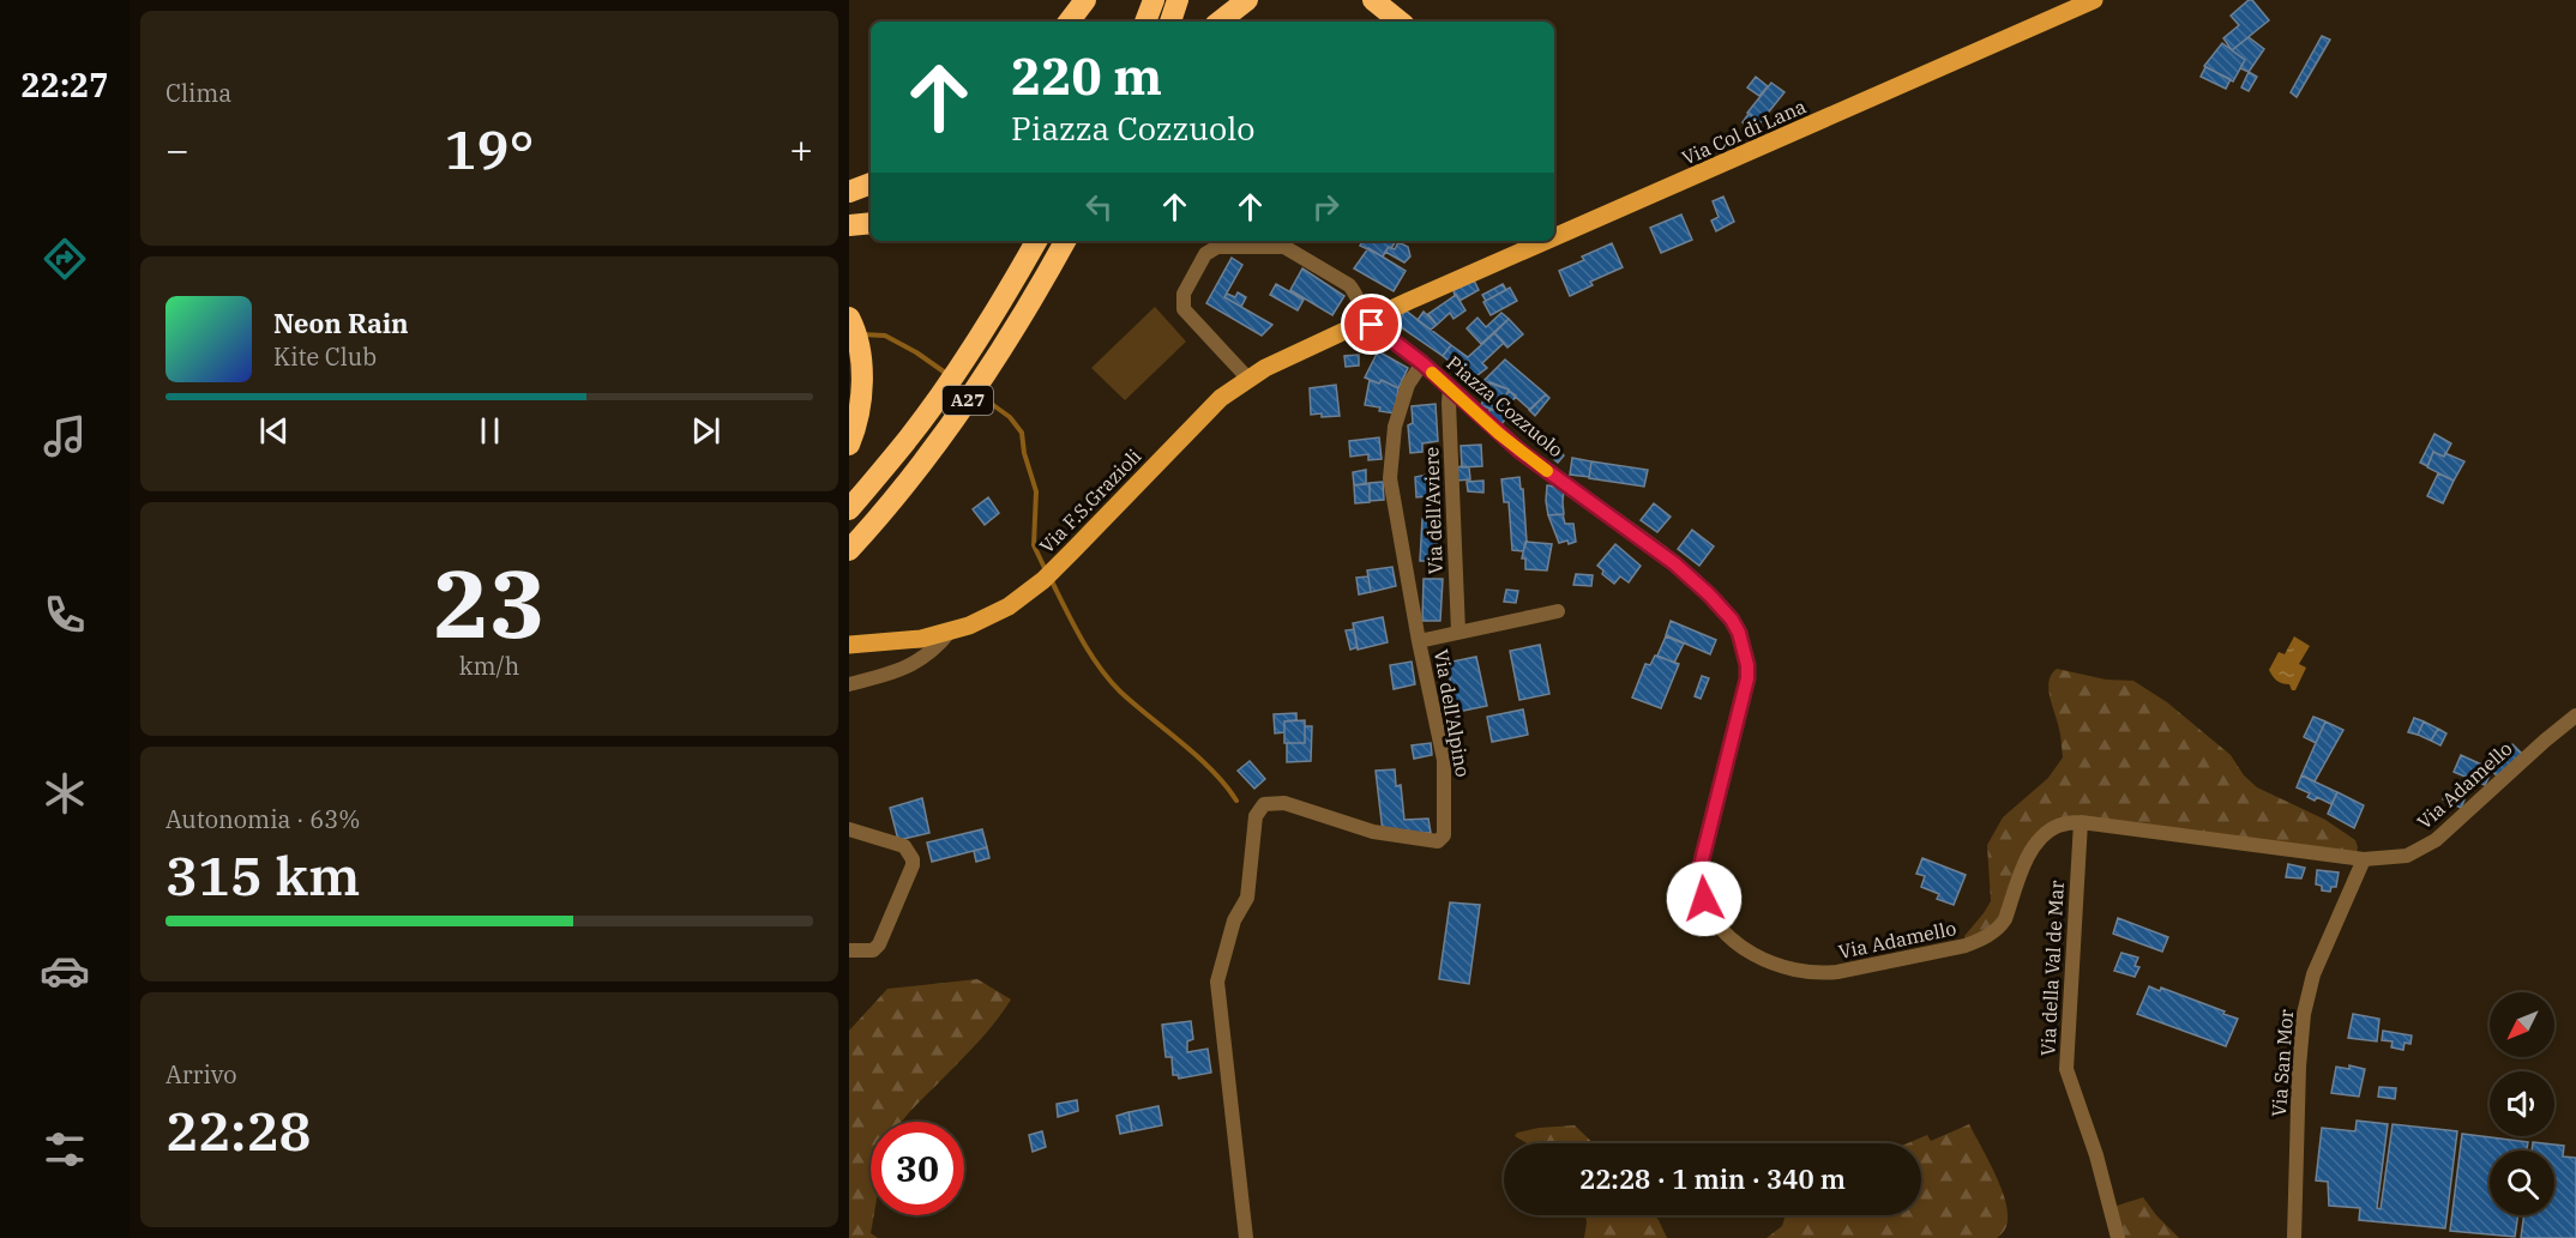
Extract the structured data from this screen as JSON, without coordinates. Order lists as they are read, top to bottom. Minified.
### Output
{"streets":{"highway":["A27"],"main road":["Via Col di Lana","Via F.S.Grazioli"],"street":["Piazza Cozzuolo","Via dell'Aviere","Via dell'Alpino","Via Adamello","Via della Val de Mar","Via San Mor"]},"crossings":[["Via Col di Lana","Piazza Cozzuolo"],["Via Col di Lana","Via F.S.Grazioli"],["Piazza Cozzuolo","Via F.S.Grazioli"],["Piazza Cozzuolo","Via dell'Aviere"],["Piazza Cozzuolo","Via dell'Alpino"],["Piazza Cozzuolo","Via Adamello"],["Via Adamello","Via della Val de Mar"],["Via Adamello","Via San Mor"]],"north":"bottom left","page":{"tabs":"22:27","tile":["Clima",["23","km/h"],["Autonomia · 63%","315 km"],["Arrivo","22:28"]],"turn":["220 m","Piazza Cozzuolo"],"heat":["−","19°","+"],"song":["Neon Rain","Kite Club"],"limit":"30","trip":"22:28 · 1 min · 340 m"}}
